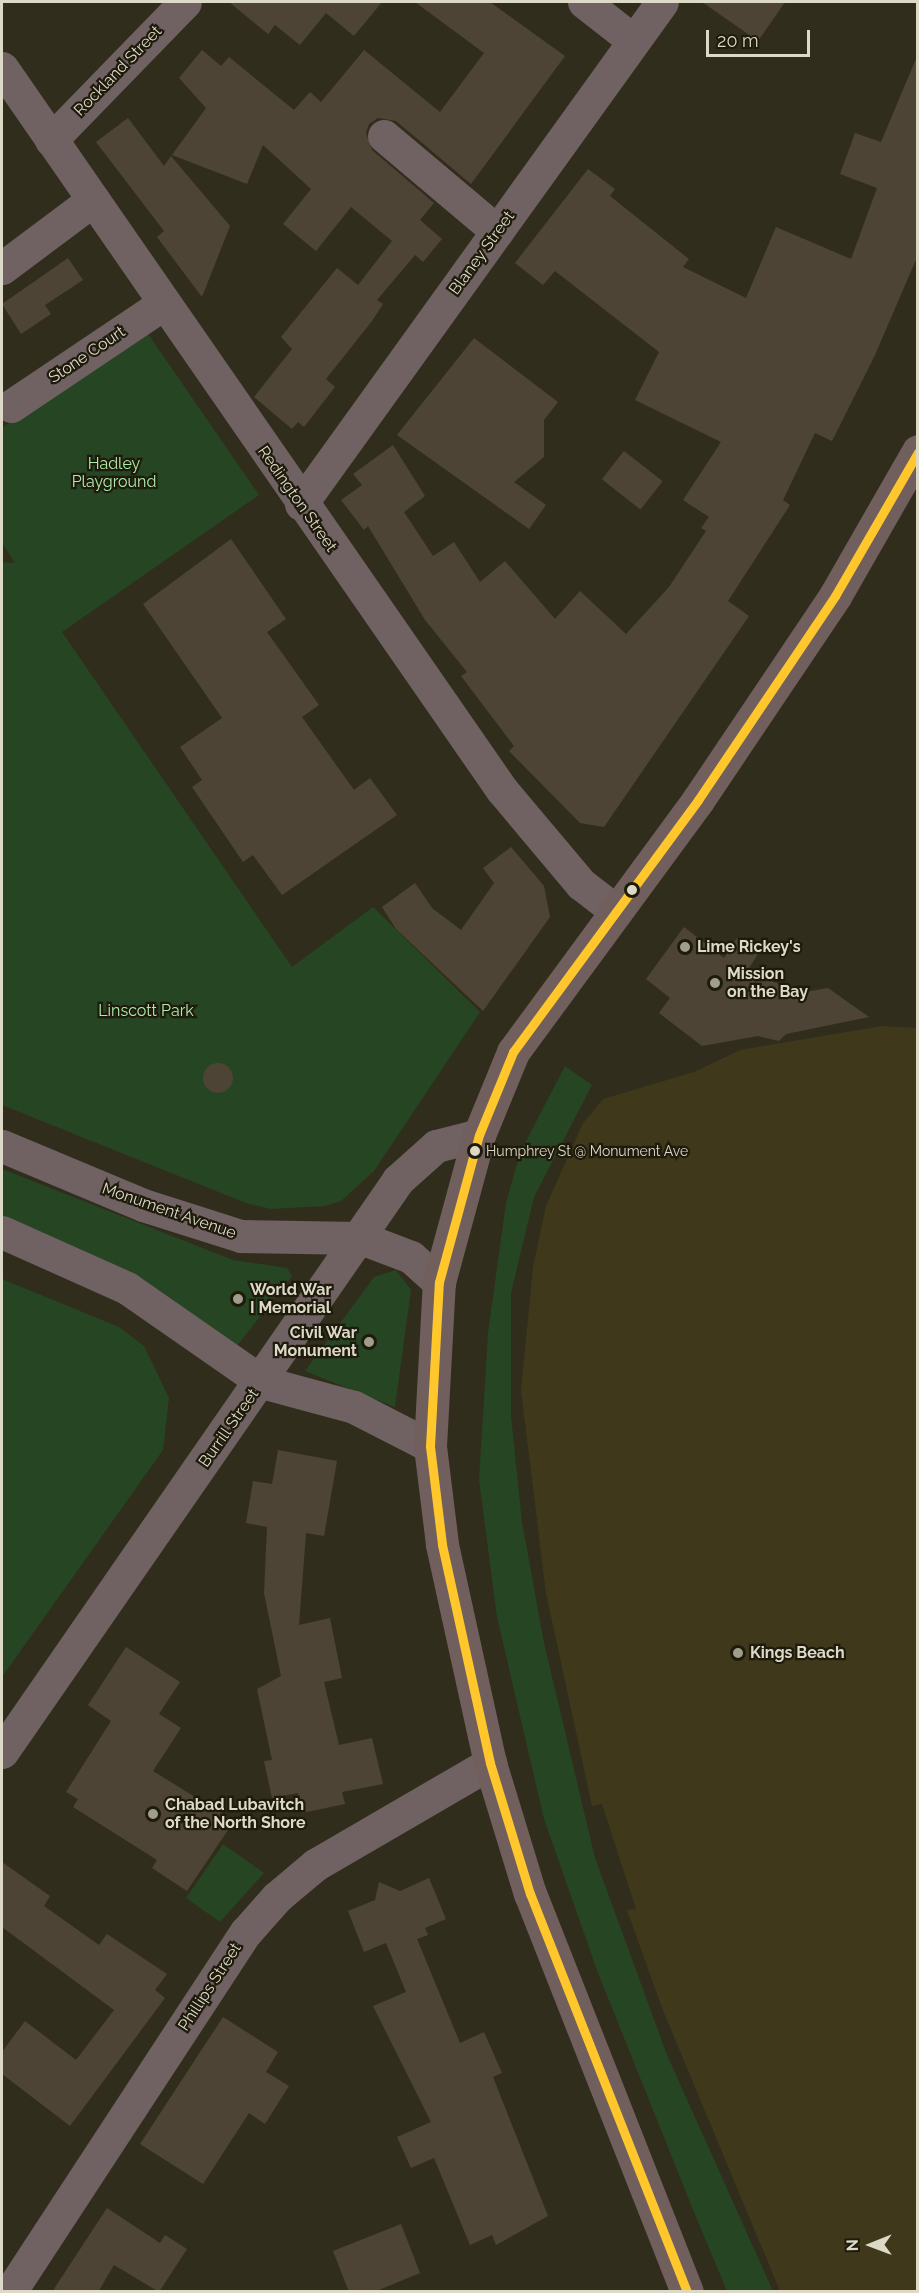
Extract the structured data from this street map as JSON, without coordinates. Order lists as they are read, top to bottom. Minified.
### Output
{"streets":{"street":["Rockland Street","Blaney Street","Stone Court","Redington Street","Monument Avenue","Burrill Street","Phillips Street"]},"crossings":[["Rockland Street","Redington Street"],["Blaney Street","Redington Street"],["Stone Court","Redington Street"],["Monument Avenue","Burrill Street"]],"parks":["Hadley Playground","Linscott Park"],"places":["Lime Rickey's","Mission on the Bay","Humphrey St @ Monument Ave","World War I Memorial","Civil War Monument","Kings Beach","Chabad Lubavitch of the North Shore"],"scale_bar":"20 m","north":"left"}
